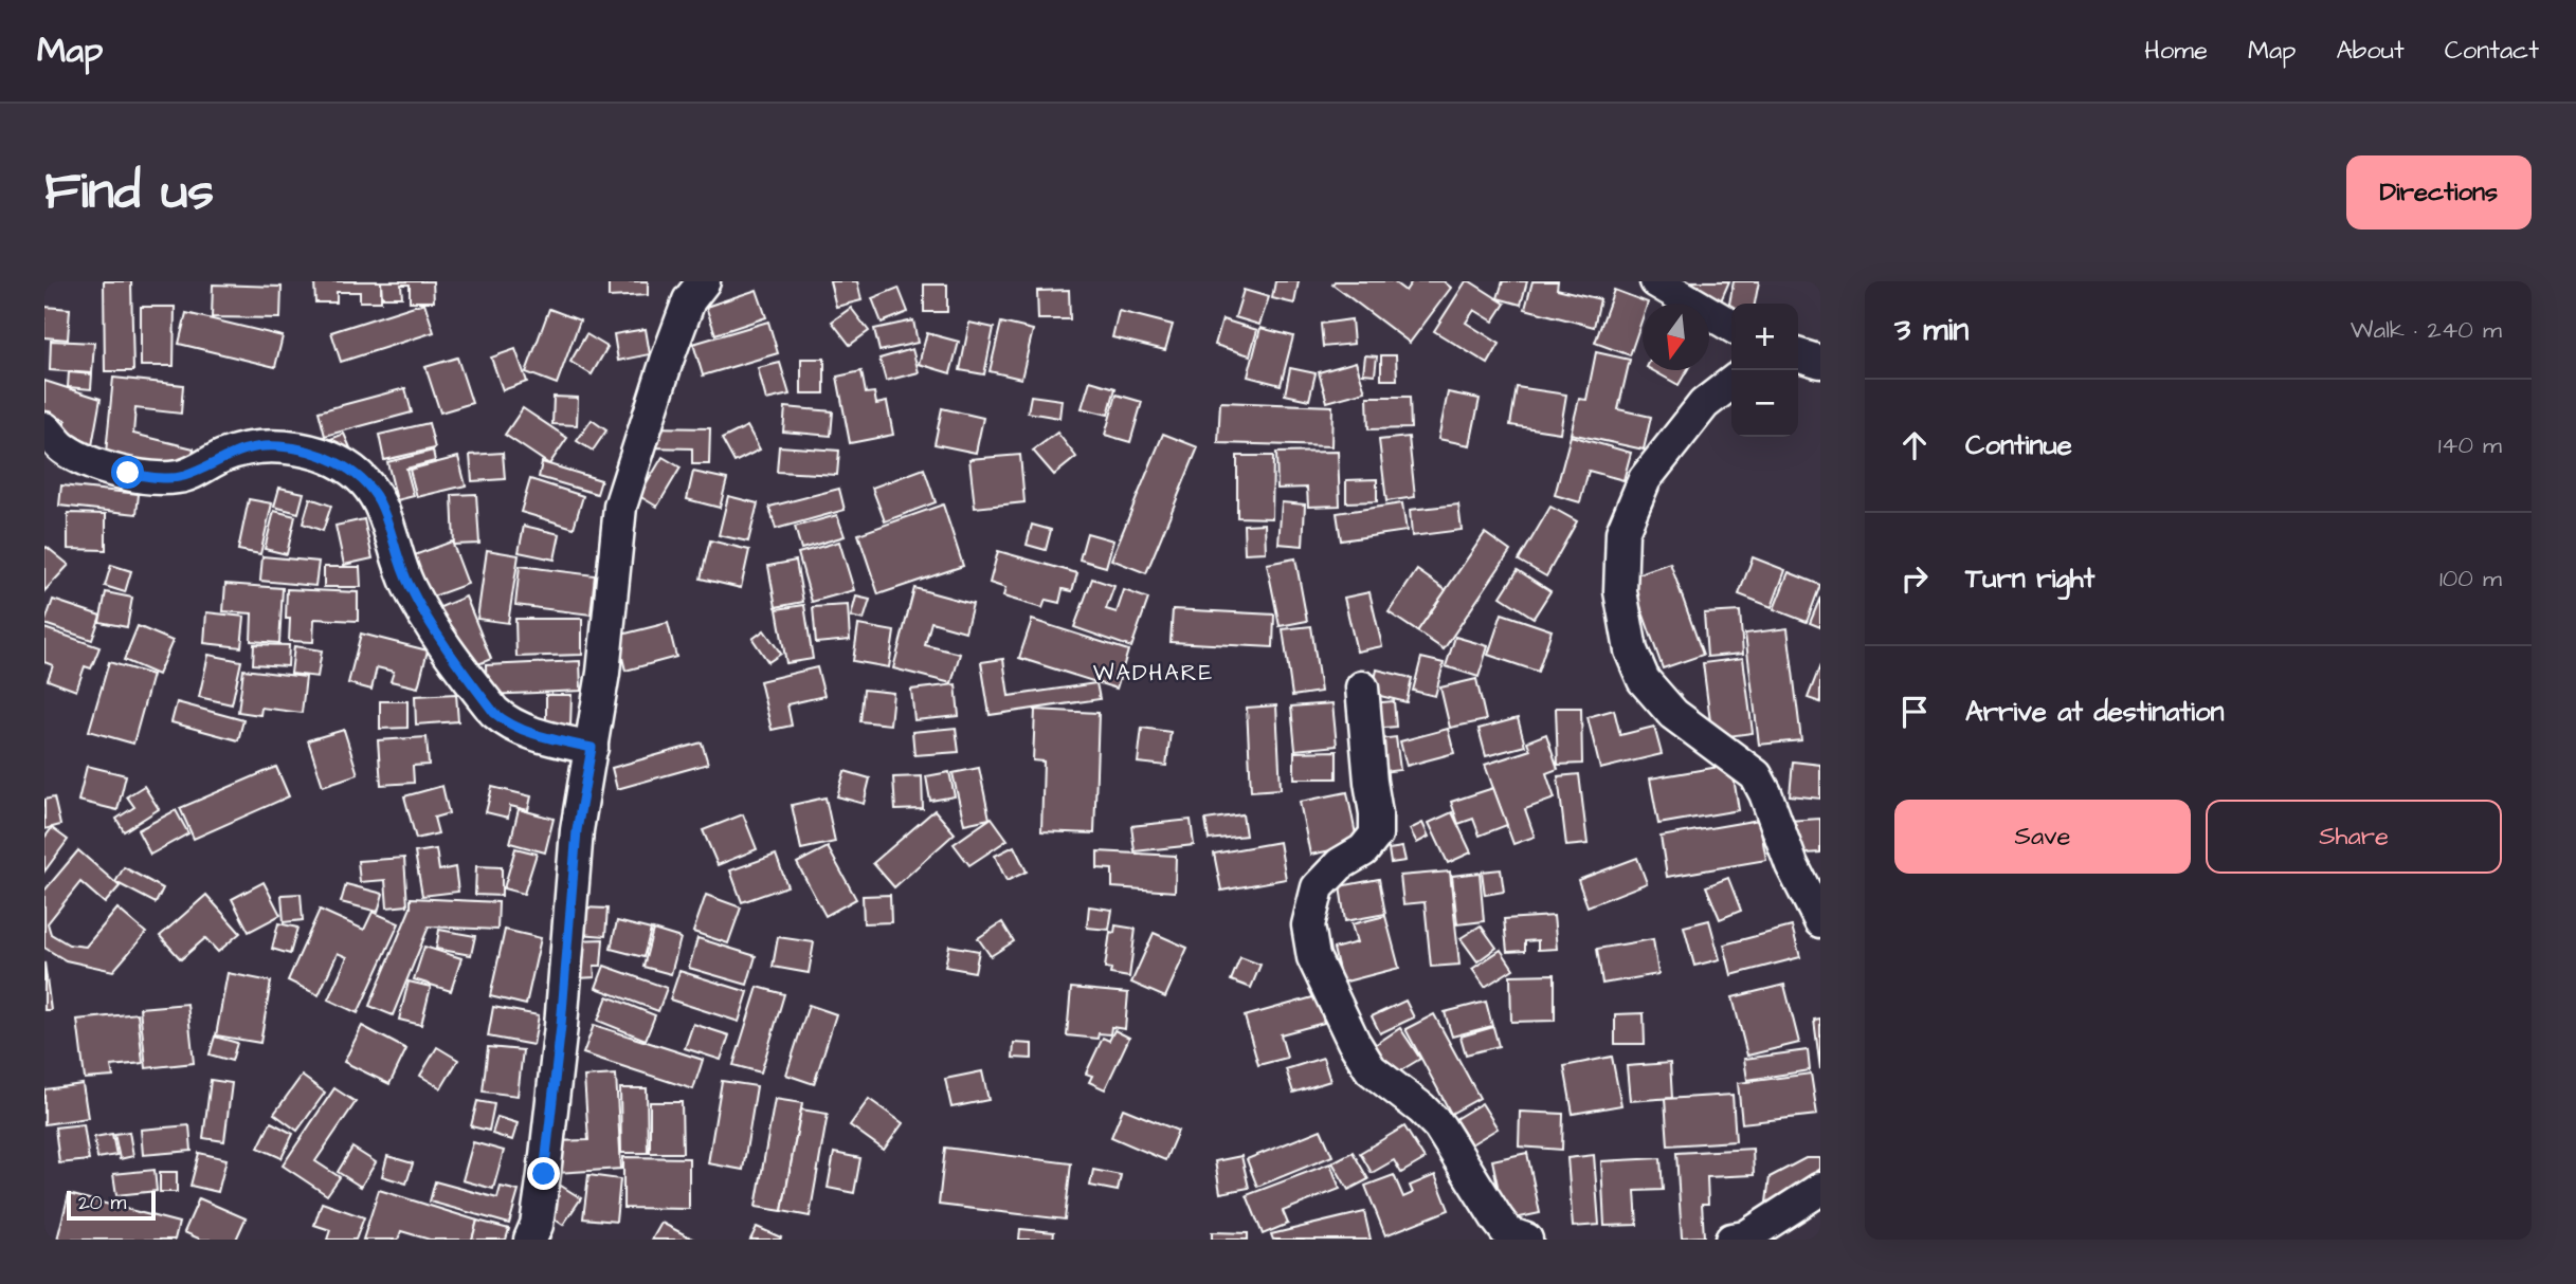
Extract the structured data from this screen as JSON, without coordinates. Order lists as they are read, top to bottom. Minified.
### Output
{"districts":["WADHARE"],"scale_bar":"20 m","north":"bottom","page":{"header":"Map","nav":["Home","Map","About","Contact"],"buttons":["Directions",["Save","Share"]],"title":"Find us","heading":["3 min","Walk · 240 m"],"map_buttons":["+","−"],"list":[["Continue","140 m"],["Turn right","100 m"],"Arrive at destination"],"scale":"20 m"}}
